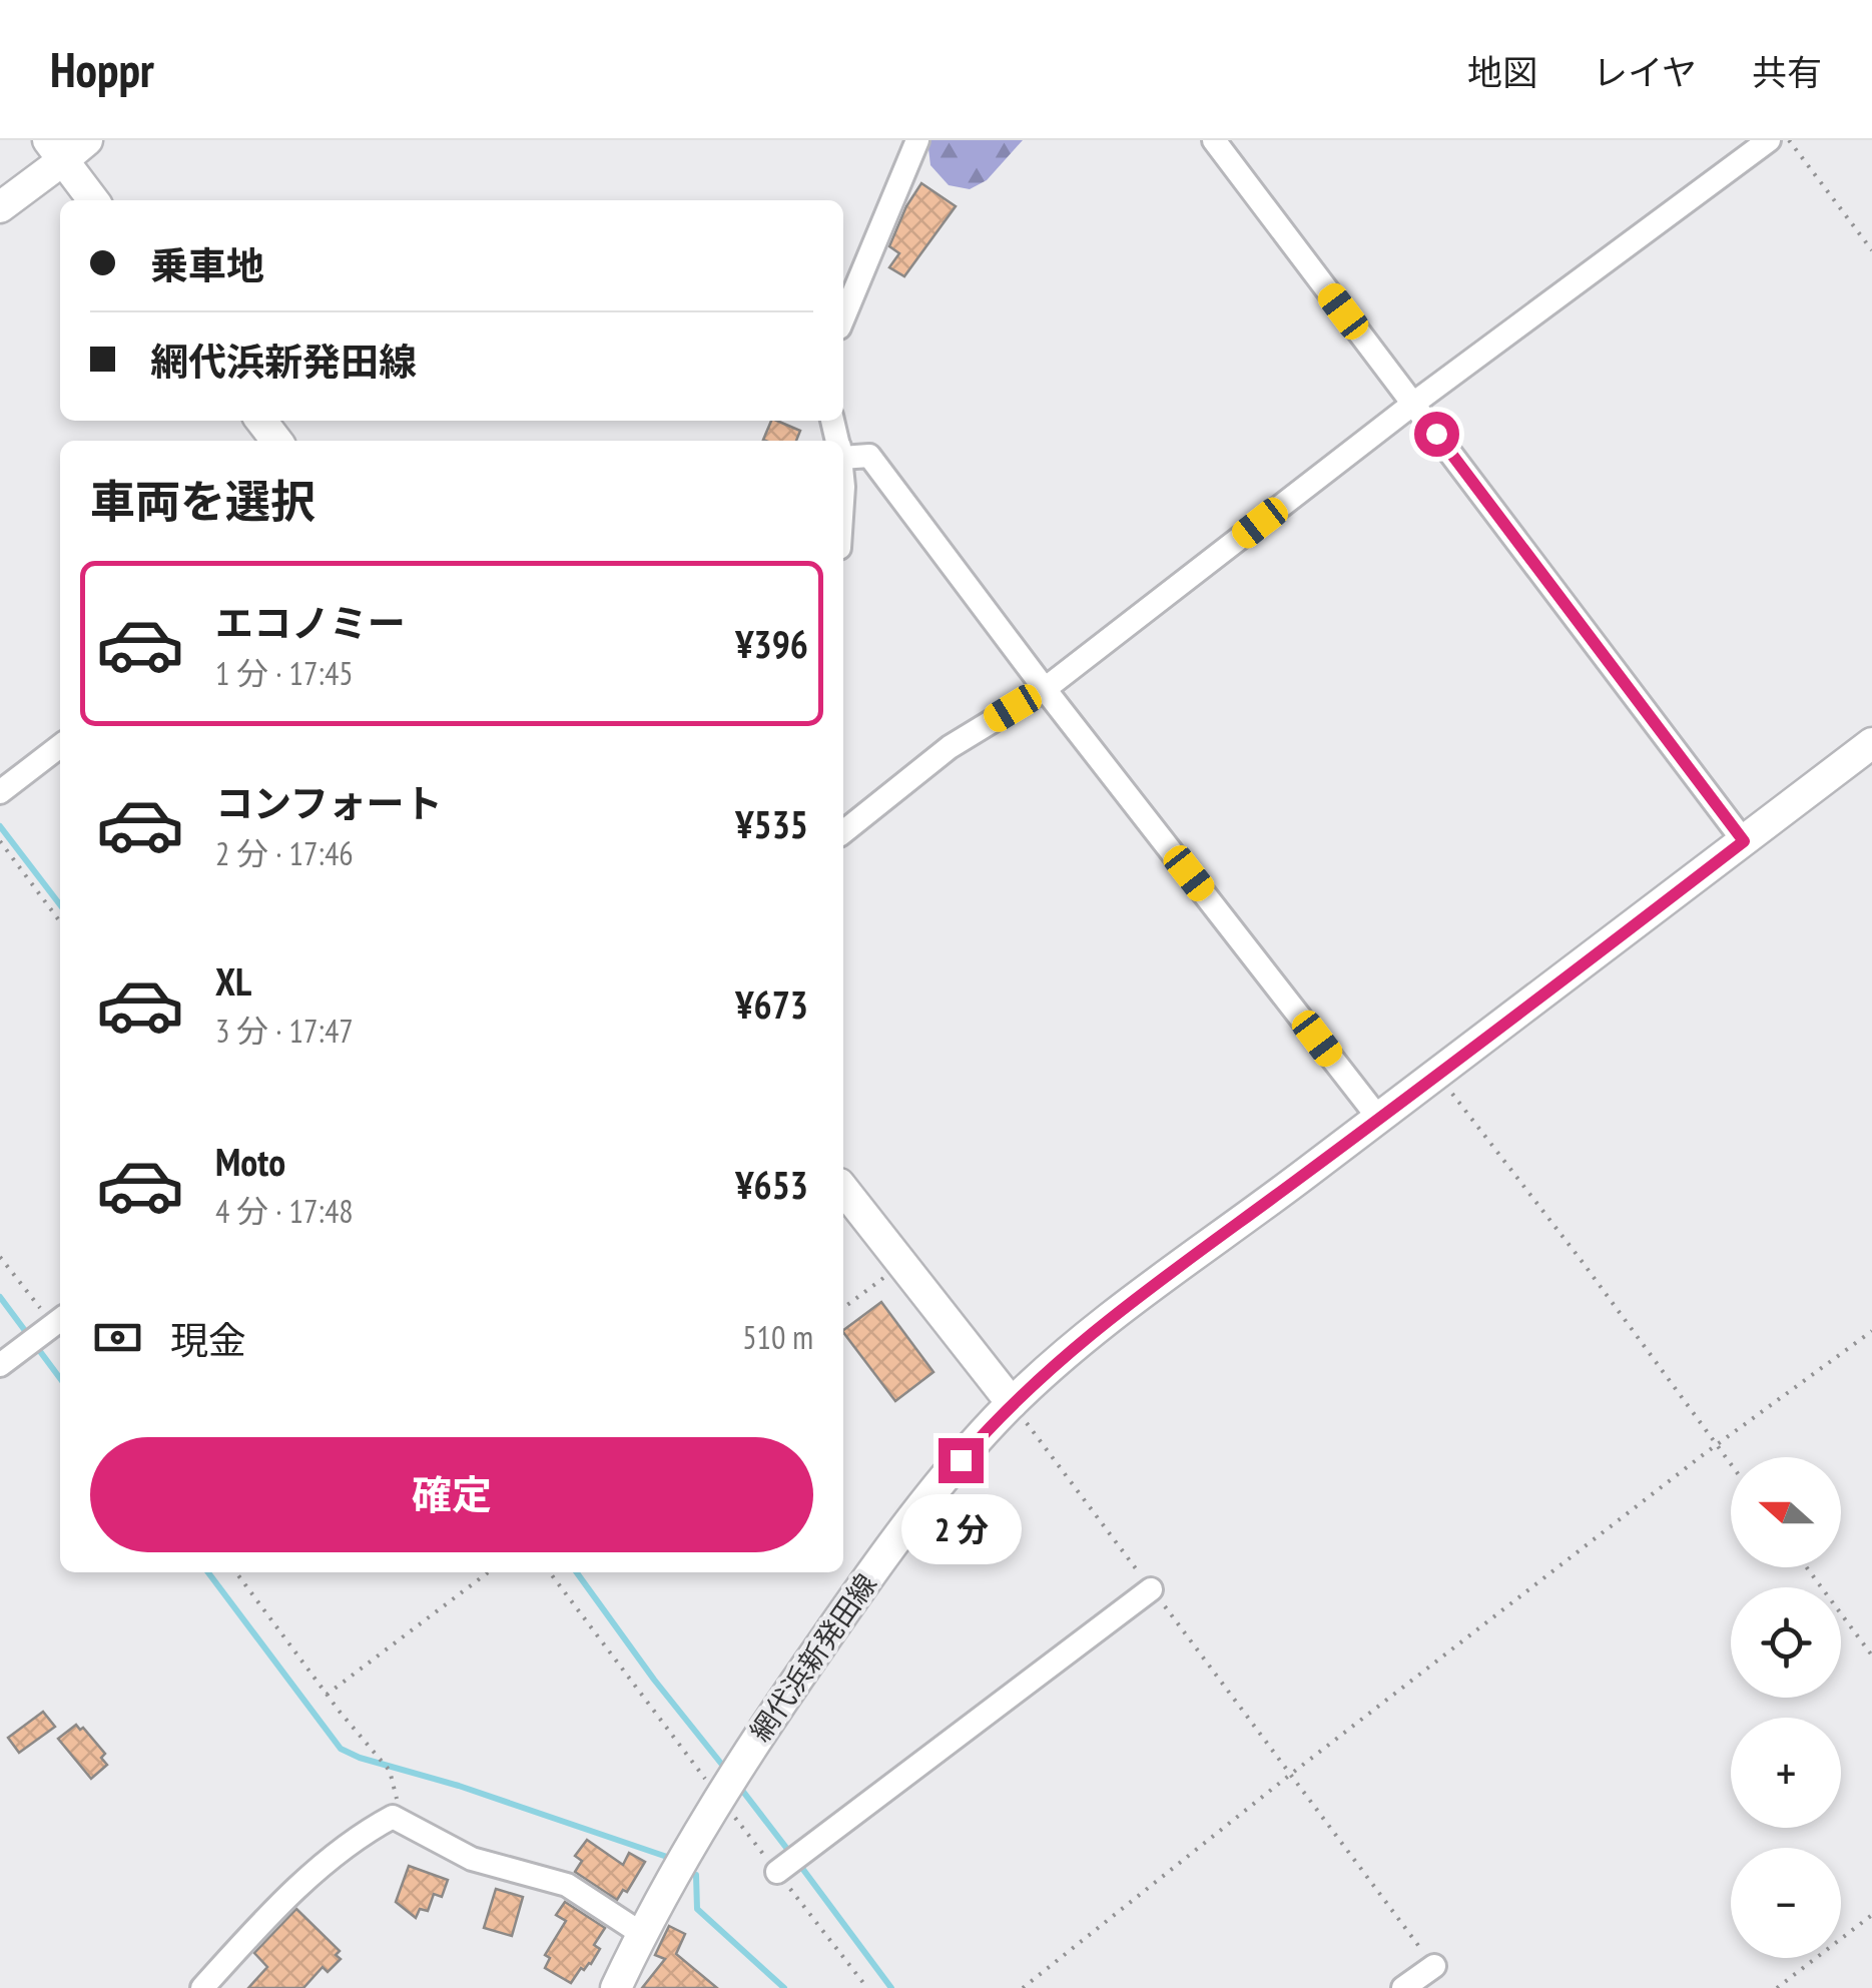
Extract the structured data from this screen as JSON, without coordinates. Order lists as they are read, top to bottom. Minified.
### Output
{"streets":{"main road":["網代浜新発田線"]},"north":"left","page":{"header":"Hoppr","nav":["地図","レイヤ","共有"],"banner":["乗車地","網代浜新発田線"],"heading":"車両を選択","list":[{"name":"エコノミー","note":"1 分 · 17:45","value":"¥396"},{"name":"コンフォート","note":"2 分 · 17:46","value":"¥535"},{"name":"XL","note":"3 分 · 17:47","value":"¥673"},{"name":"Moto","note":"4 分 · 17:48","value":"¥653"}],"pay":["現金","510 m"],"buttons":"確定","map_buttons":["+","−"],"bubble":"2 分"}}
